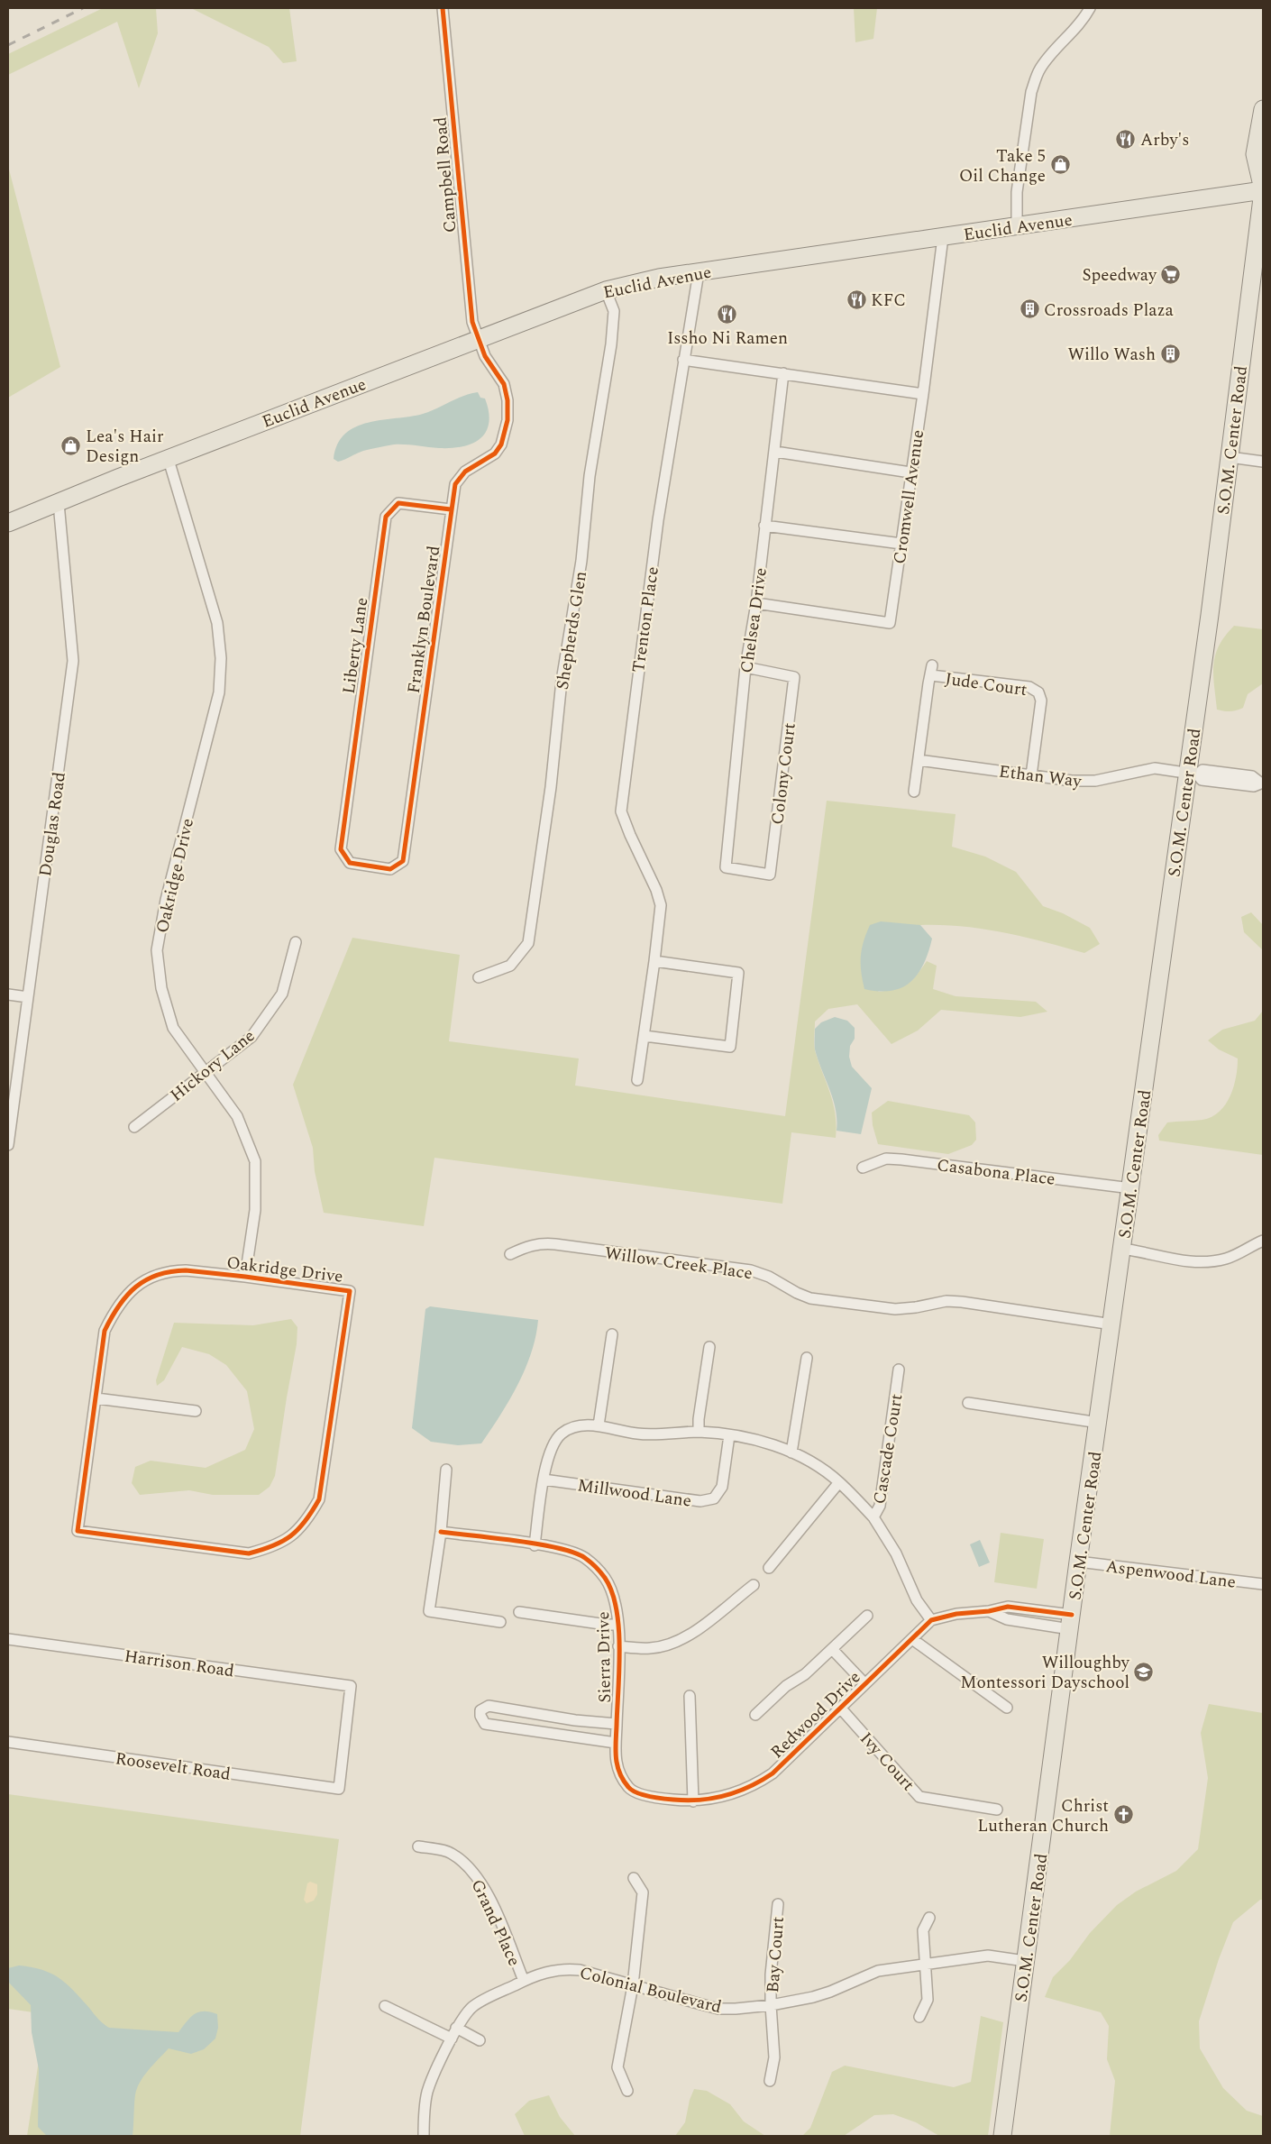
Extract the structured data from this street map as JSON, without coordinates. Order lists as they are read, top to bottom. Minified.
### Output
{"streets":{"main road":["Euclid Avenue","S.O.M. Center Road"],"street":["Campbell Road","Cromwell Avenue","Franklyn Boulevard","Trenton Place","Chelsea Drive","Shepherds Glen","Liberty Lane","Jude Court","Colony Court","Ethan Way","Douglas Road","Oakridge Drive","Hickory Lane","Casabona Place","Willow Creek Place","Cascade Court","Millwood Lane","Aspenwood Lane","Sierra Drive","Harrison Road","Redwood Drive","Ivy Court","Roosevelt Road","Grand Place","Bay Court","Colonial Boulevard"]},"crossings":[["Campbell Road","Euclid Avenue"],["Campbell Road","Franklyn Boulevard"],["Euclid Avenue","S.O.M. Center Road"],["Euclid Avenue","Cromwell Avenue"],["Euclid Avenue","Franklyn Boulevard"],["Euclid Avenue","Trenton Place"],["Euclid Avenue","Shepherds Glen"],["Euclid Avenue","Douglas Road"],["Euclid Avenue","Oakridge Drive"],["S.O.M. Center Road","Ethan Way"],["S.O.M. Center Road","Casabona Place"],["S.O.M. Center Road","Willow Creek Place"],["S.O.M. Center Road","Aspenwood Lane"],["S.O.M. Center Road","Colonial Boulevard"],["Cromwell Avenue","Chelsea Drive"],["Franklyn Boulevard","Liberty Lane"],["Chelsea Drive","Colony Court"],["Jude Court","Ethan Way"],["Oakridge Drive","Hickory Lane"],["Cascade Court","Redwood Drive"],["Sierra Drive","Redwood Drive"],["Harrison Road","Roosevelt Road"],["Redwood Drive","Ivy Court"],["Grand Place","Colonial Boulevard"],["Bay Court","Colonial Boulevard"]],"places":{"restaurant":["Arby's","KFC","Issho Ni Ramen"],"shop":["Take 5 Oil Change","Lea's Hair Design"],"supermarket":["Speedway"],"building":["Crossroads Plaza","Willo Wash"],"school or university":["Willoughby Montessori Dayschool"],"church":["Christ Lutheran Church"]}}
